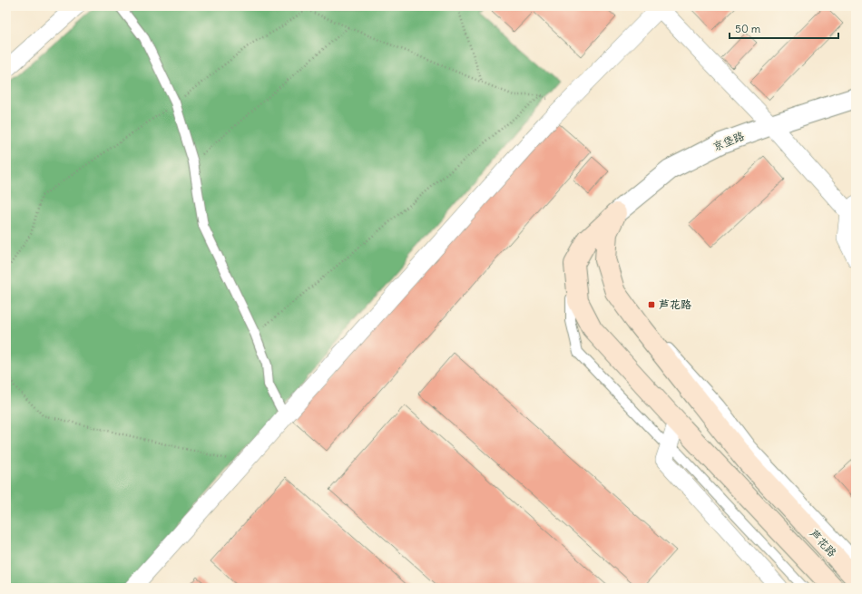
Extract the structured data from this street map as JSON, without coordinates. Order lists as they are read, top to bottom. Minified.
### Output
{"streets":{"main road":["芦花路"],"street":["京垡路"]},"crossings":[["京垡路","芦花路"]],"places":{"transit":["芦花路"]},"scale_bar":"50 m"}
